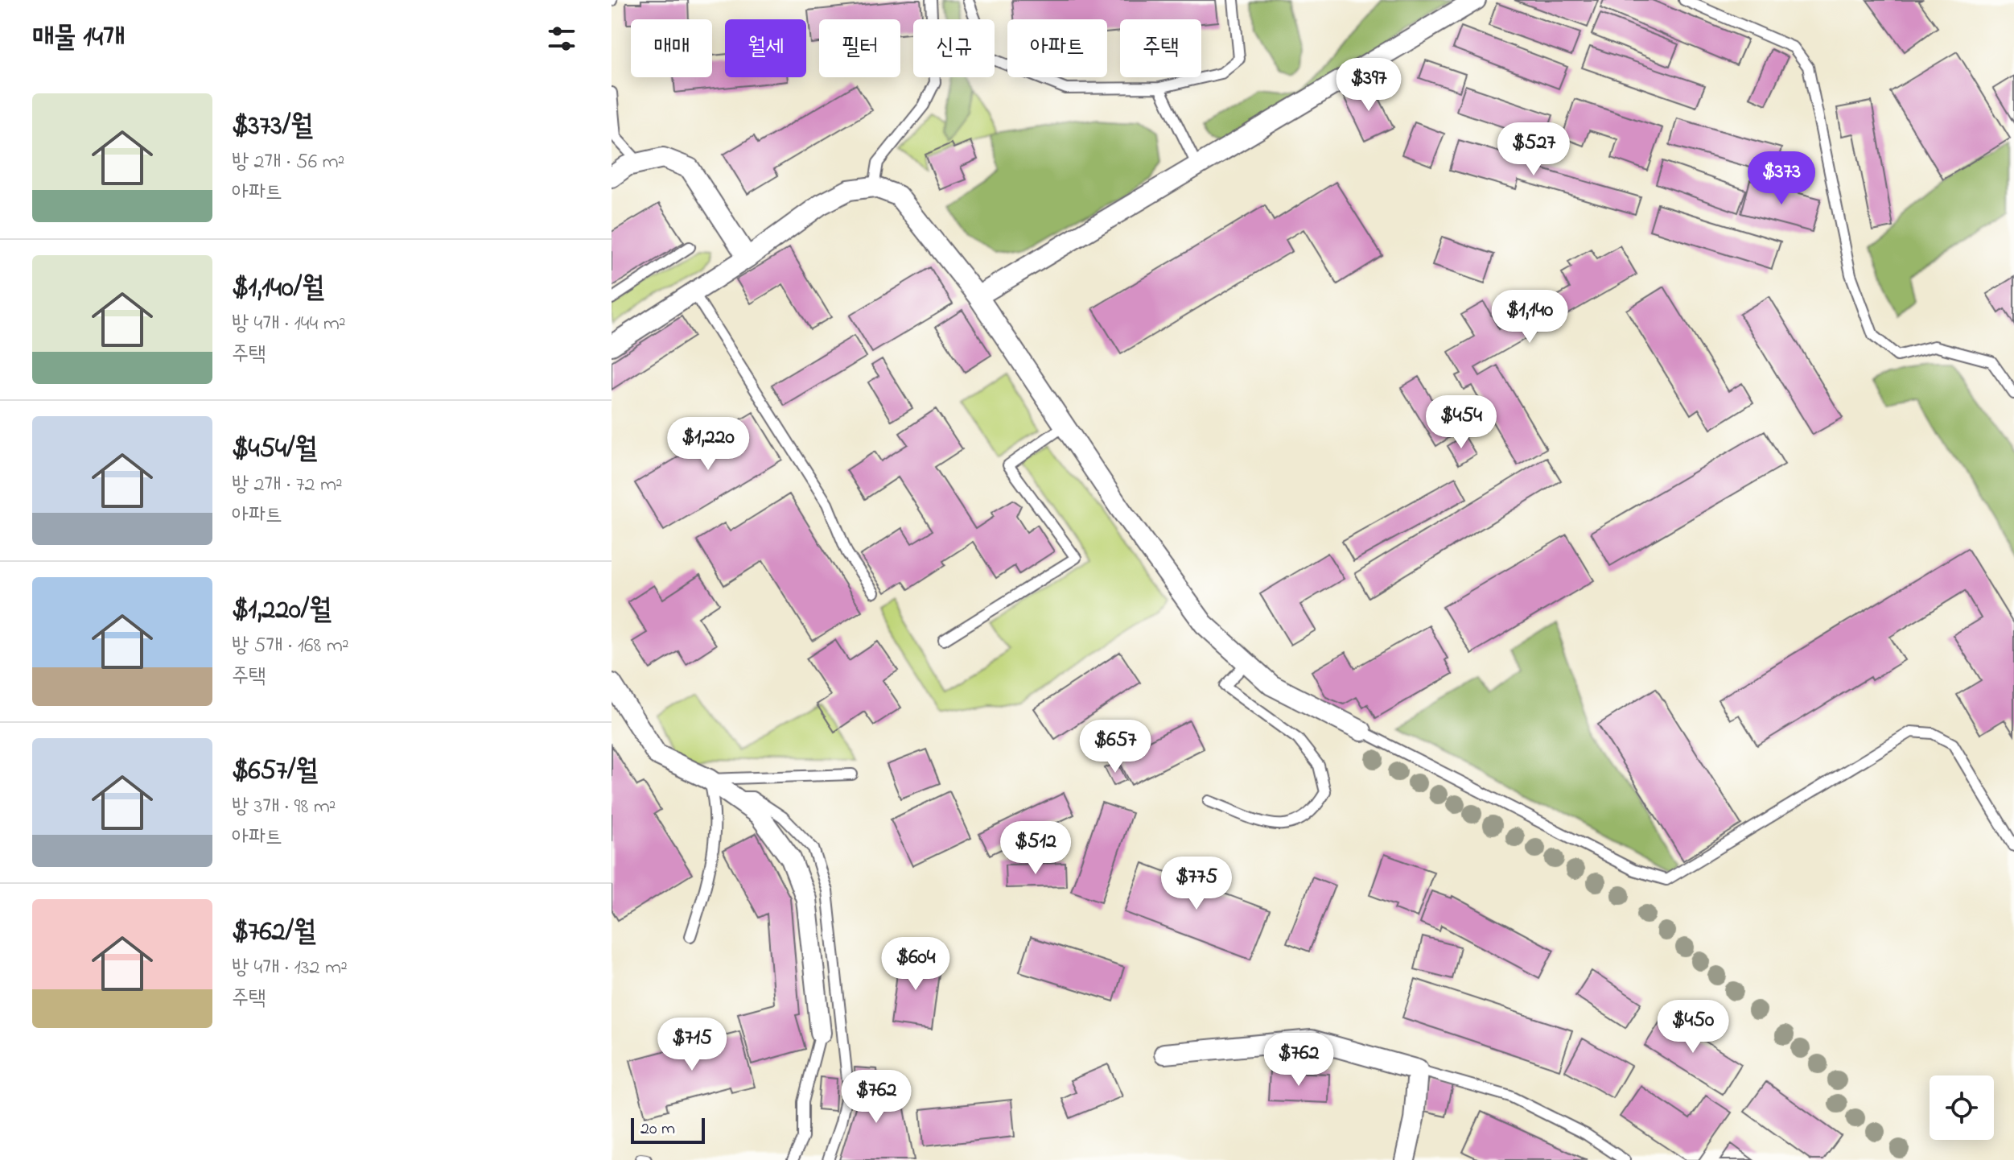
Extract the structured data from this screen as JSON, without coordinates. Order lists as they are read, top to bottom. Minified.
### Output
{"scale_bar":"20 m","page":{"heading":"매물 14개","chip":["매매","월세","필터","신규","아파트","주택"],"price":["$397","$527","$373","$1,140","$454","$1,220","$657","$512","$775","$604","$450","$715","$762","$762"],"list":[{"name":"$373/월","note":"방 2개 · 56 m² · 아파트"},{"name":"$1,140/월","note":"방 4개 · 144 m² · 주택"},{"name":"$454/월","note":"방 2개 · 72 m² · 아파트"},{"name":"$1,220/월","note":"방 5개 · 168 m² · 주택"},{"name":"$657/월","note":"방 3개 · 98 m² · 아파트"},{"name":"$762/월","note":"방 4개 · 132 m² · 주택"}],"scale":"20 m"}}
